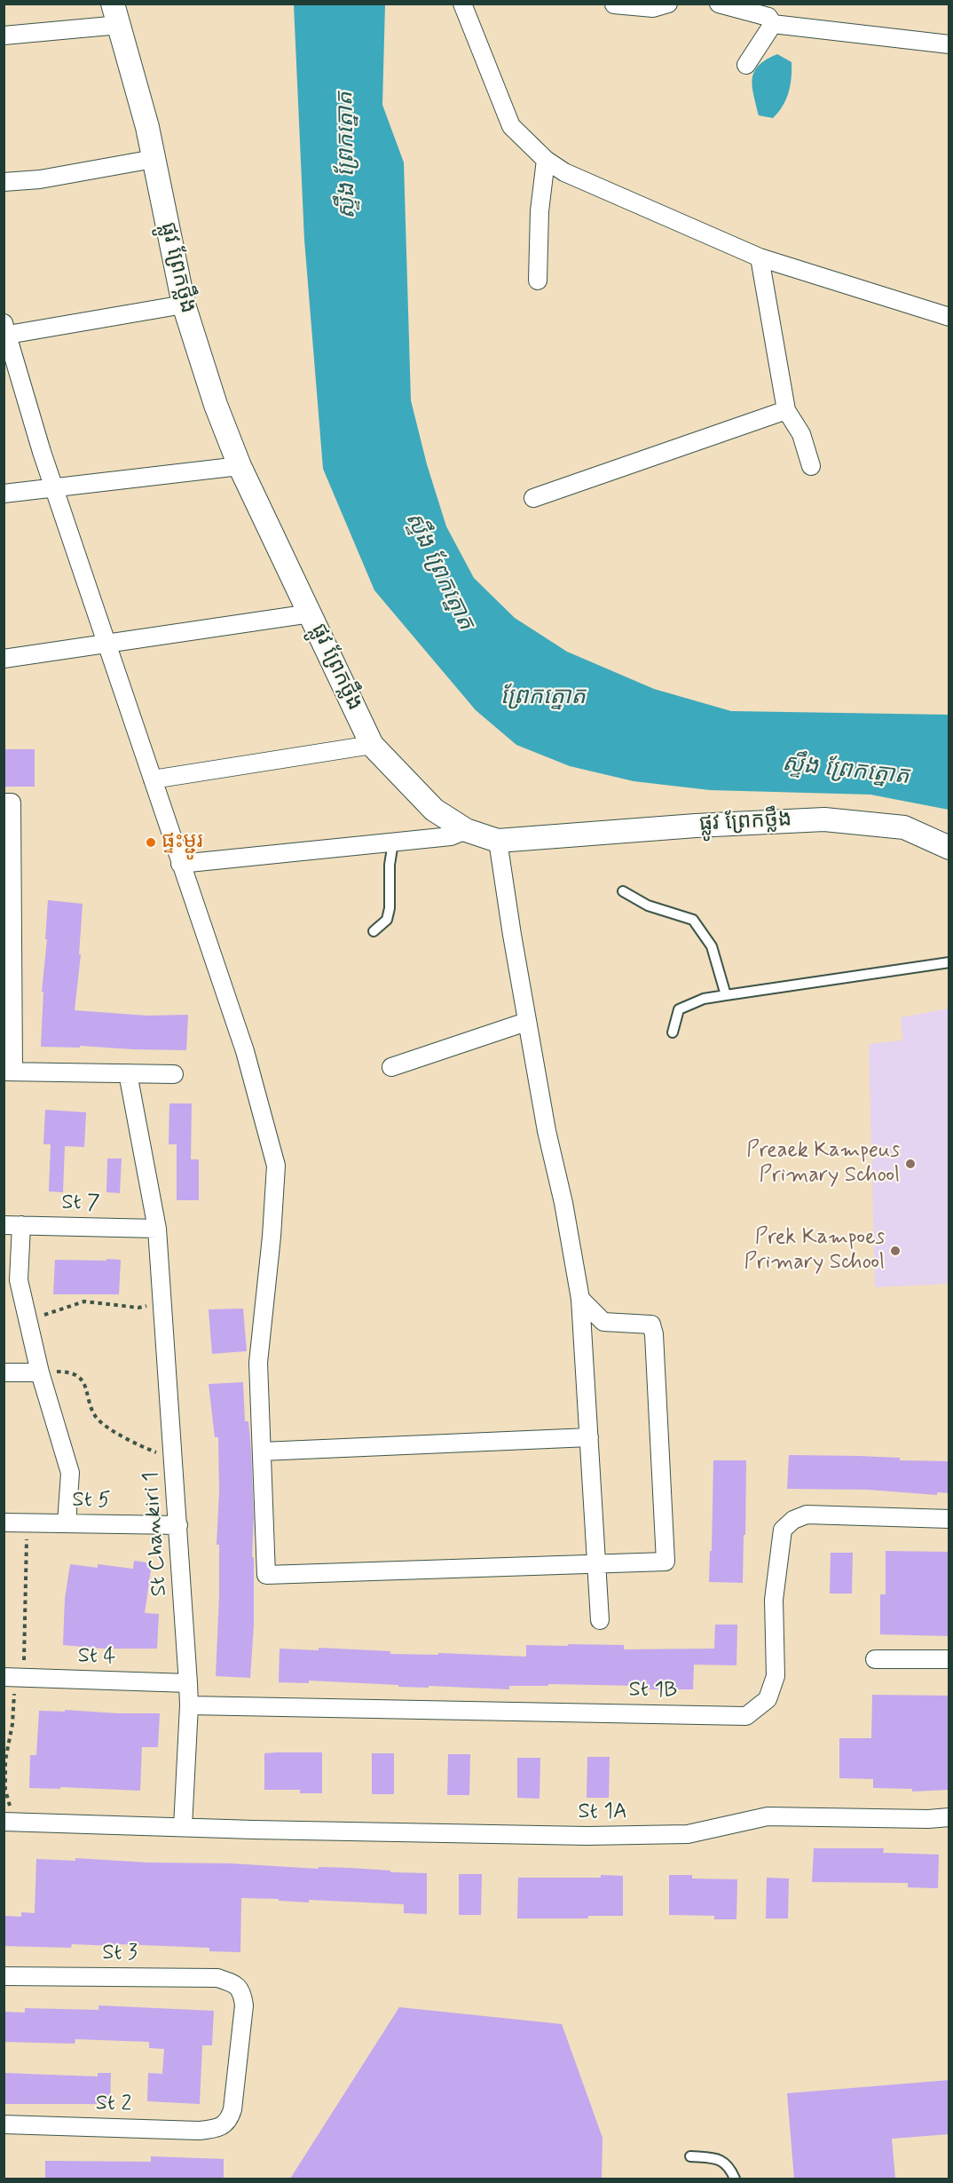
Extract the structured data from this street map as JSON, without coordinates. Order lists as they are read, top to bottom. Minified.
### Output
{"streets":{"street":["ផ្លូវ ព្រែកថ្លឹង","St 7","St 5","St Chankiri 1","St 4","St 1B","St 1A","St 3","St 2"]},"crossings":[["St 7","St Chankiri 1"],["St 5","St Chankiri 1"],["St Chankiri 1","St 4"],["St Chankiri 1","St 1B"],["St Chankiri 1","St 1A"],["St 3","St 2"]],"water":["ស្ទឹង ព្រែកត្នោត","ព្រែកត្នោត"],"places":["ផ្ទះម្ជូរ","Preaek Kampeus Primary School","Prek Kampoes Primary School"]}
